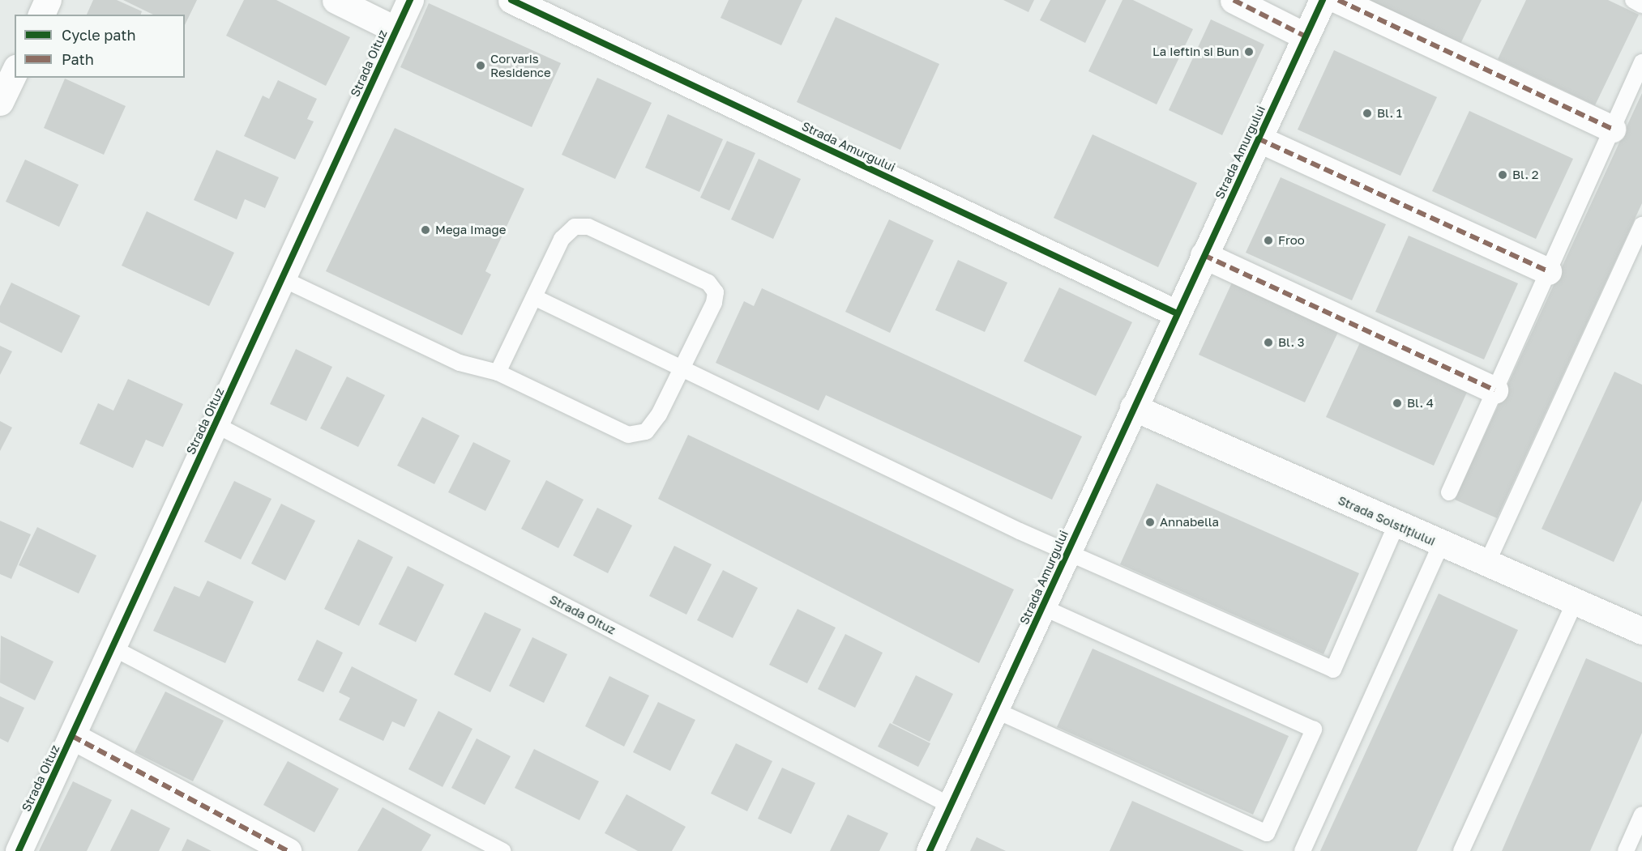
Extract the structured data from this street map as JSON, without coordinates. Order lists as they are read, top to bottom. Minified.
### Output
{"streets":{"street":["Strada Oituz","Strada Amurgului","Strada Solstițiului"]},"crossings":[["Strada Oituz","Strada Amurgului"],["Strada Amurgului","Strada Solstițiului"]],"places":["La Ieftin si Bun","Corvaris Residence","Bl. 1","Bl. 2","Mega Image","Froo","Bl. 3","Bl. 4","Annabella"],"legend":["Cycle path","Path"]}
